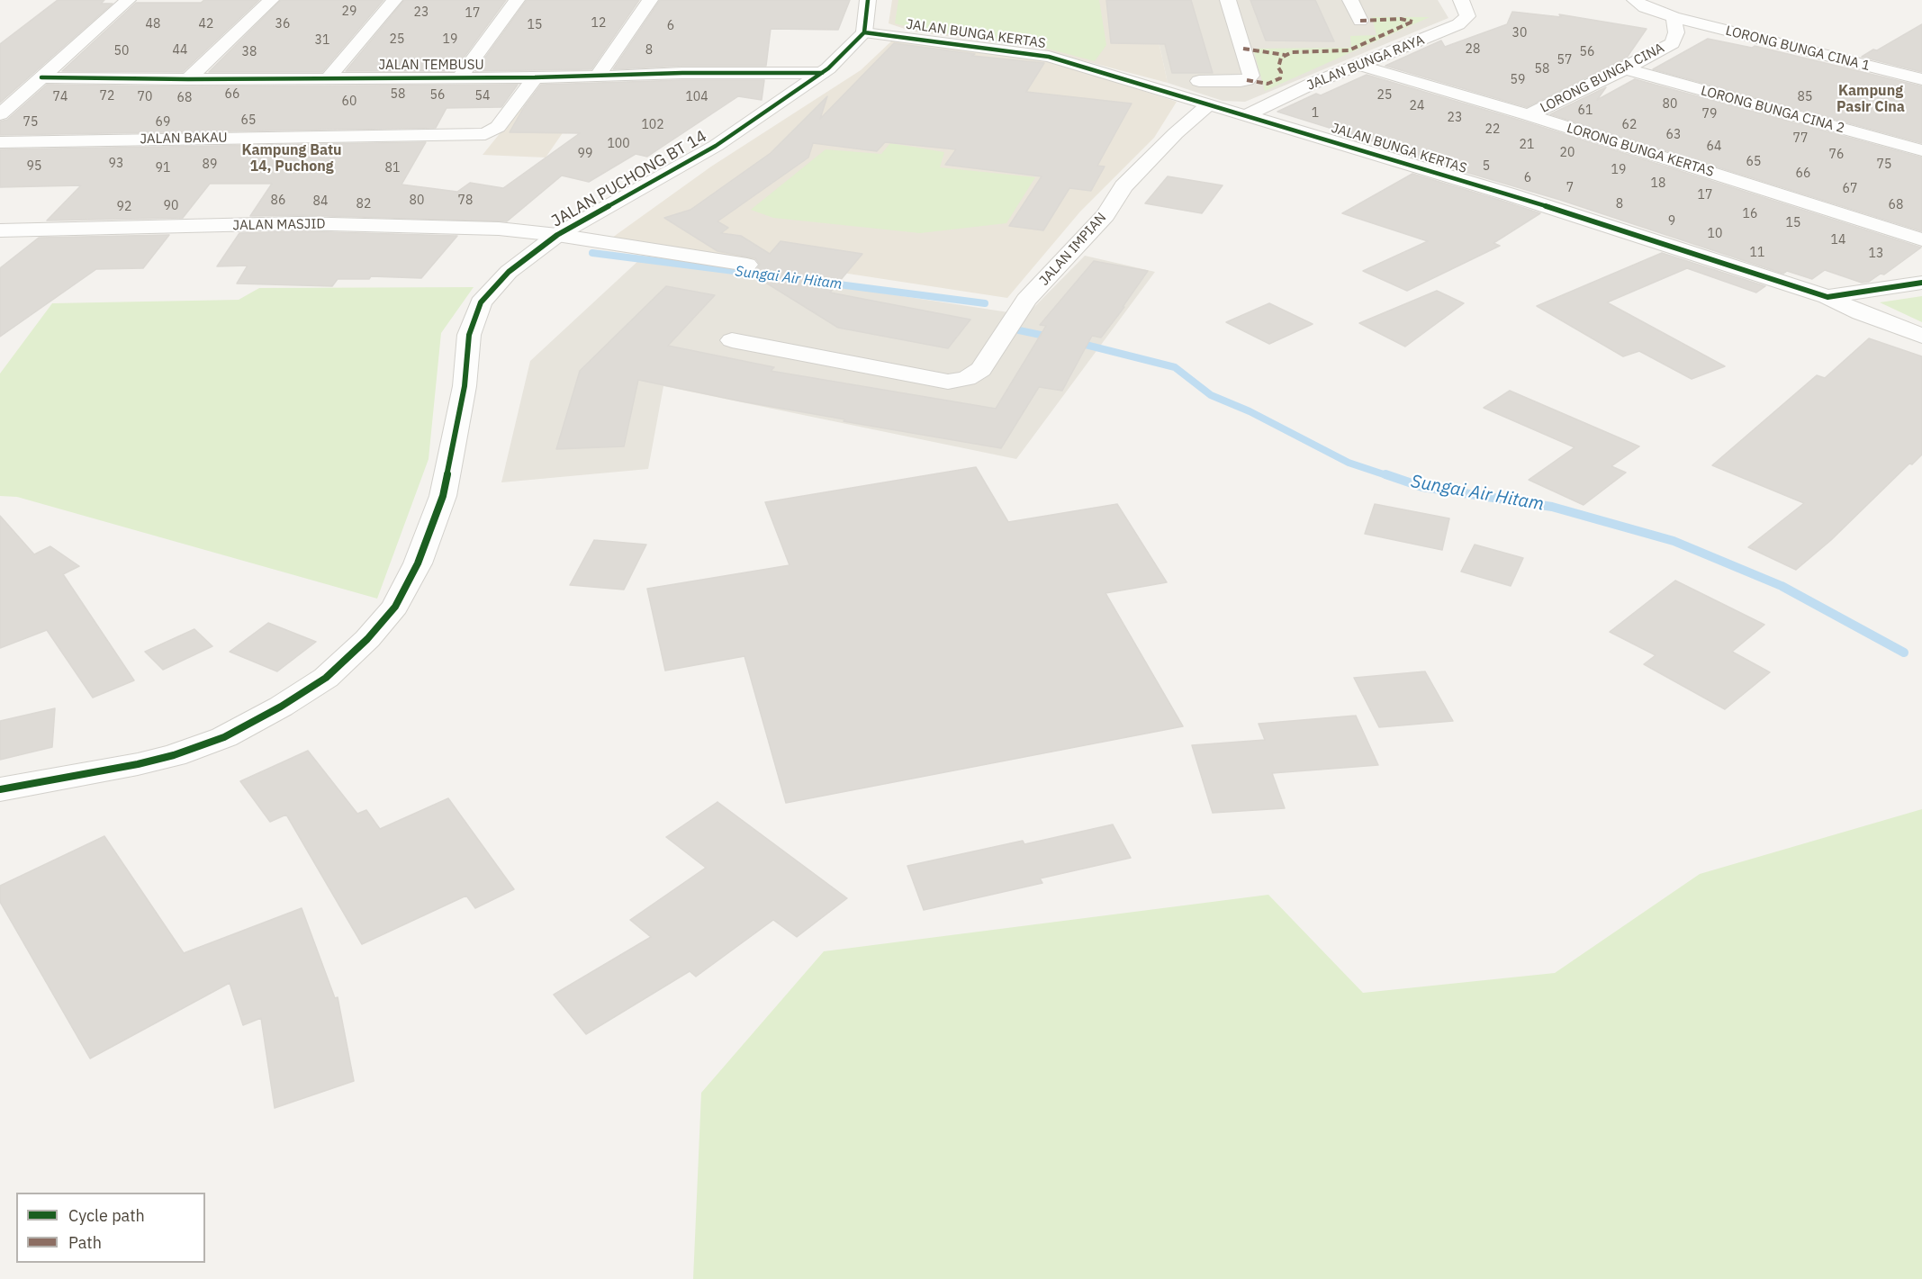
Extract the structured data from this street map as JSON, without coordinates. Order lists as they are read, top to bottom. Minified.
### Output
{"streets":{"street":["JALAN BUNGA KERTAS","LORONG BUNGA CINA 1","JALAN BUNGA RAYA","JALAN TEMBUSU","LORONG BUNGA CINA","LORONG BUNGA CINA 2","JALAN BAKAU","LORONG BUNGA KERTAS","JALAN PUCHONG BT 14","JALAN MASJID","JALAN IMPIAN"]},"crossings":[["JALAN BUNGA KERTAS","JALAN BUNGA RAYA"],["JALAN BUNGA KERTAS","JALAN PUCHONG BT 14"],["JALAN BUNGA KERTAS","JALAN IMPIAN"],["LORONG BUNGA CINA 1","LORONG BUNGA CINA"],["JALAN BUNGA RAYA","LORONG BUNGA KERTAS"],["JALAN TEMBUSU","JALAN BAKAU"],["JALAN TEMBUSU","JALAN PUCHONG BT 14"],["LORONG BUNGA CINA","LORONG BUNGA CINA 2"],["LORONG BUNGA CINA","LORONG BUNGA KERTAS"],["JALAN PUCHONG BT 14","JALAN MASJID"]],"districts":["Kampung Pasir Cina","Kampung Batu 14, Puchong"],"water":["Sungai Air Hitam"],"house_numbers":["29","23","17","12","48","42","36","15","6","30","25","19","31","28","44","8","50","38","56","57","58","59","66","58","56","25","72","54","74","70","104","85","68","60","80","24","61","1","79","23","65","75","69","102","62","22","63","77","100","21","64","20","99","76","65","93","89","75","95","5","91","81","19","66","6","18","7","67","17","86","80","78","84","82","8","68","90","92","16","9","15","10","14","11","13"],"legend":["Cycle path","Path"]}
